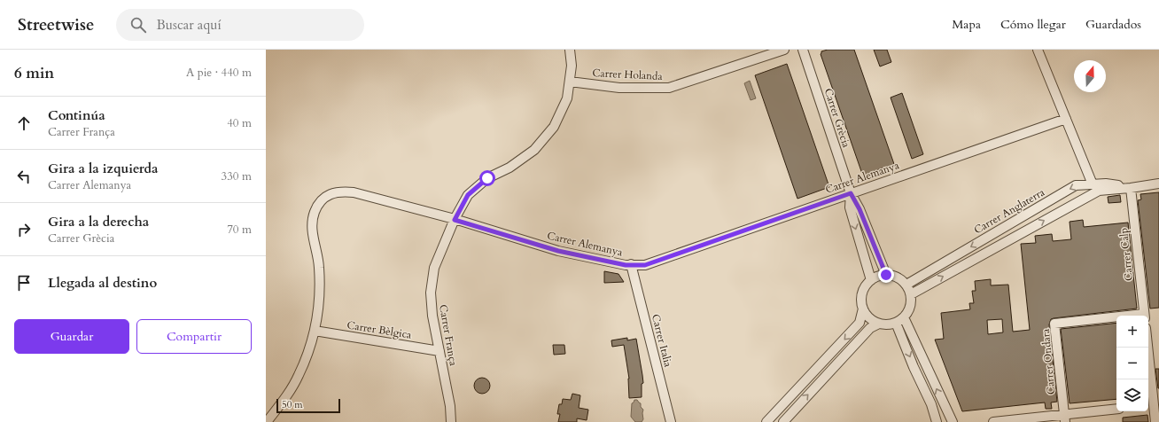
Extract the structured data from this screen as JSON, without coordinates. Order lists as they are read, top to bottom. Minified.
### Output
{"streets":{"street":["Carrer Holanda","Carrer Grècia","Carrer Alemanya","Carrer Anglaterra","Carrer Calp","Carrer Bèlgica","Carrer França","Carrer Italia","Carrer Ondara"]},"crossings":[["Carrer Holanda","Carrer França"],["Carrer Grècia","Carrer Alemanya"],["Carrer Grècia","Carrer Anglaterra"],["Carrer Alemanya","Carrer Bèlgica"],["Carrer Alemanya","Carrer França"],["Carrer Alemanya","Carrer Italia"],["Carrer Anglaterra","Carrer Calp"],["Carrer Bèlgica","Carrer França"]],"scale_bar":"50 m","north":"top","page":{"header":"Streetwise","search":"Buscar aquí","nav":["Mapa","Cómo llegar","Guardados"],"heading":["6 min","A pie · 440 m"],"list":[["Continúa","Carrer França","40 m"],["Gira a la izquierda","Carrer Alemanya","330 m"],["Gira a la derecha","Carrer Grècia","70 m"],"Llegada al destino"],"buttons":["Guardar","Compartir"],"map_buttons":["+","−"],"scale":"50 m"}}
